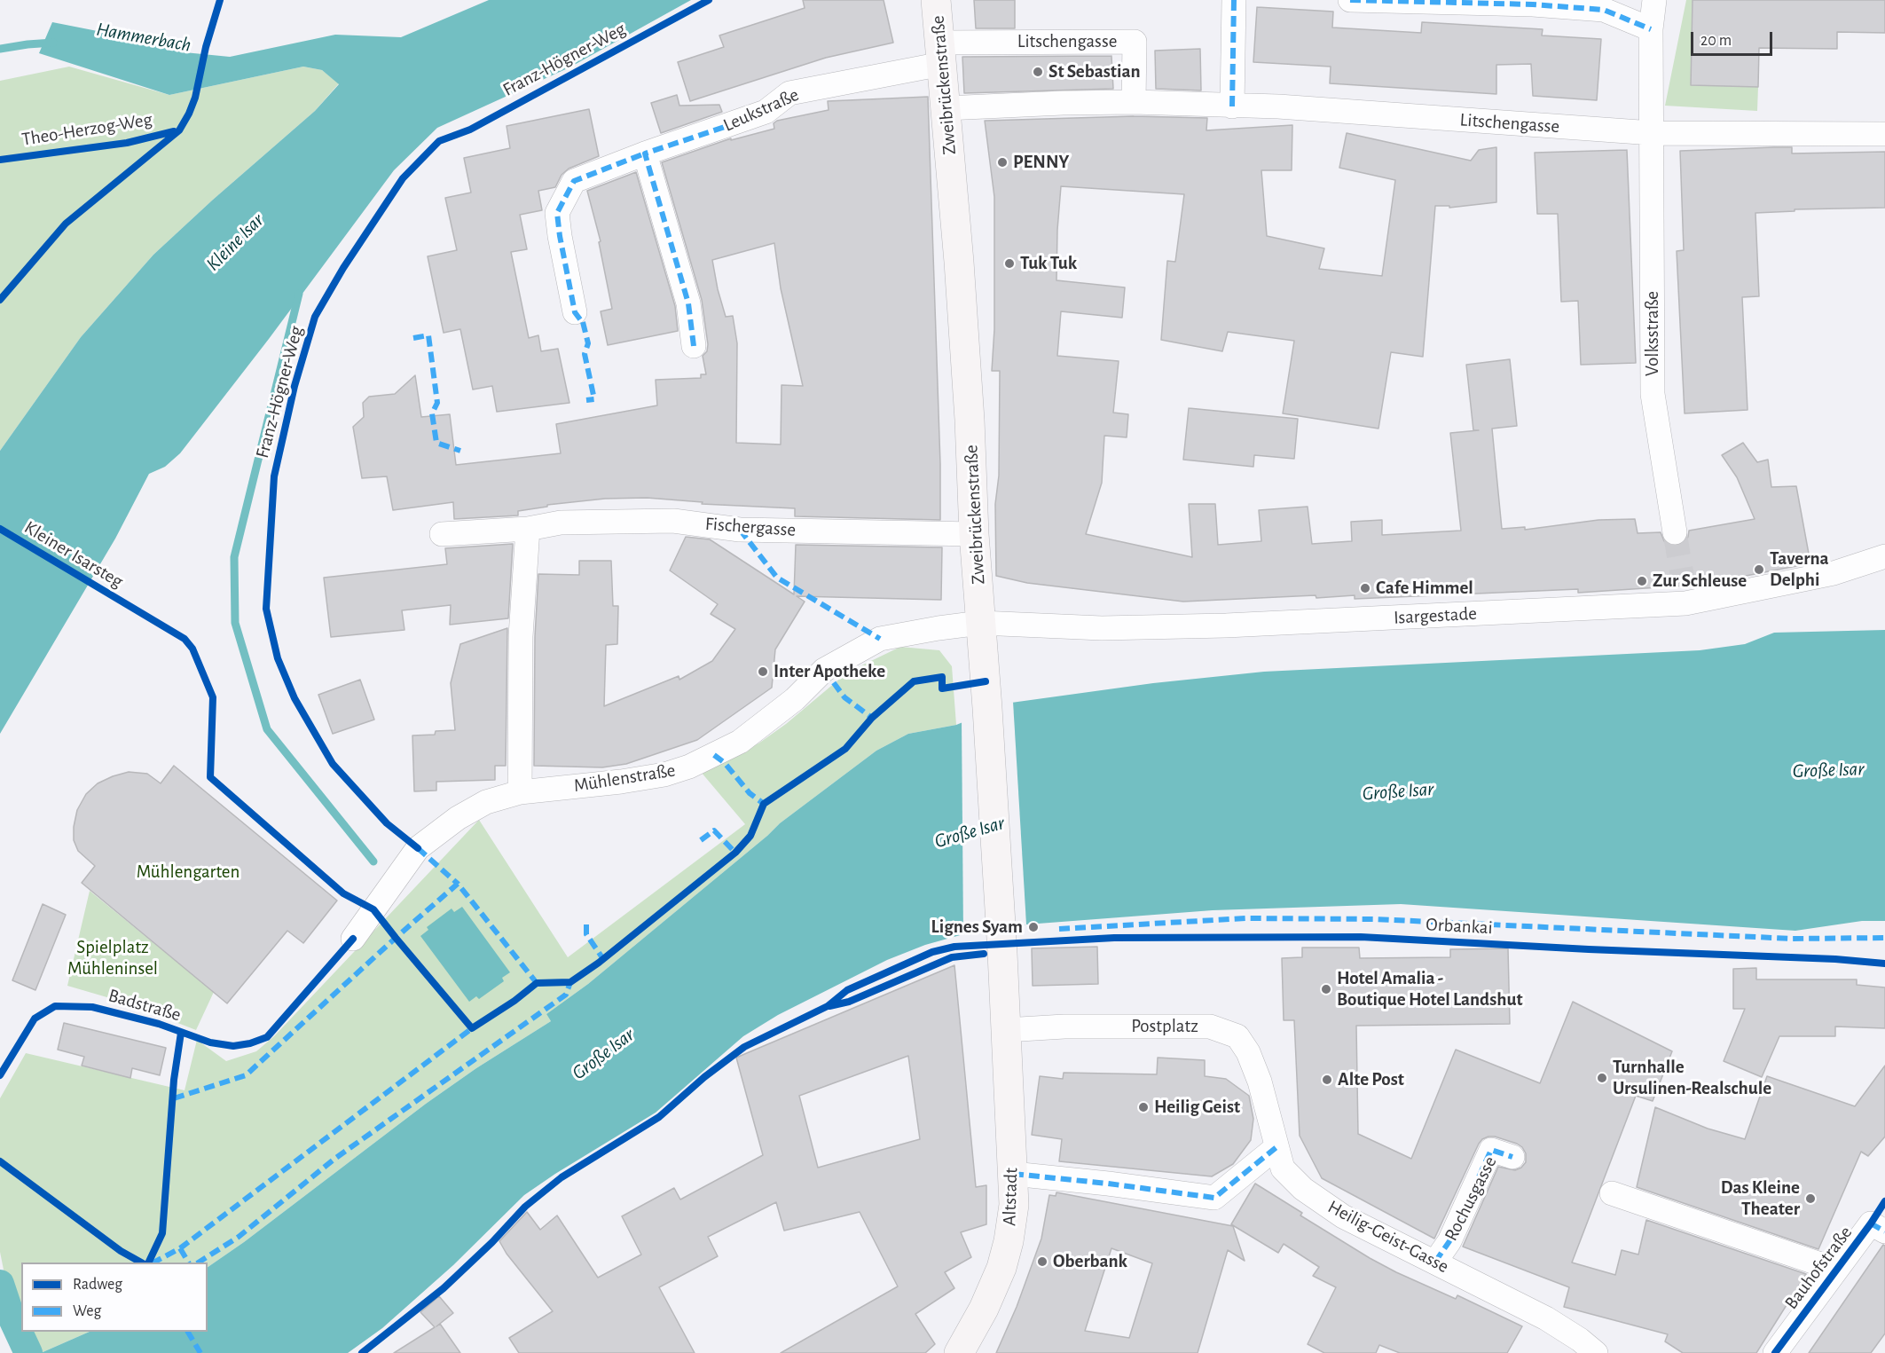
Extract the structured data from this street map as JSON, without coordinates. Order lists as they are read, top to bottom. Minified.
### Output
{"streets":{"street":["Litschengasse","Zweibrückenstraße","Leukstraße","Volksstraße","Fischergasse","Isargestade","Mühlenstraße","Postplatz","Altstadt","Rochusgasse","Heilig-Geist-Gasse","Bauhofstraße"],"cycle path":["Franz-Högner-Weg","Theo-Herzog-Weg","Kleiner Isarsteg","Orbankai","Badstraße"]},"crossings":[["Litschengasse","Zweibrückenstraße"],["Litschengasse","Leukstraße"],["Litschengasse","Volksstraße"],["Zweibrückenstraße","Leukstraße"],["Zweibrückenstraße","Fischergasse"],["Zweibrückenstraße","Isargestade"],["Zweibrückenstraße","Mühlenstraße"],["Zweibrückenstraße","Postplatz"],["Zweibrückenstraße","Altstadt"],["Isargestade","Mühlenstraße"],["Postplatz","Altstadt"],["Postplatz","Heilig-Geist-Gasse"],["Rochusgasse","Heilig-Geist-Gasse"]],"water":["Hammerbach","Kleine Isar","Große Isar"],"parks":["Mühlengarten","Spielplatz Mühleninsel"],"places":["St Sebastian","PENNY","Tuk Tuk","Taverna Delphi","Zur Schleuse","Cafe Himmel","Inter Apotheke","Lignes Syam","Hotel Amalia - Boutique Hotel Landshut","Turnhalle Ursulinen-Realschule","Alte Post","Heilig Geist","Das Kleine Theater","Oberbank"],"legend":["Radweg","Weg"],"scale_bar":"20 m"}
